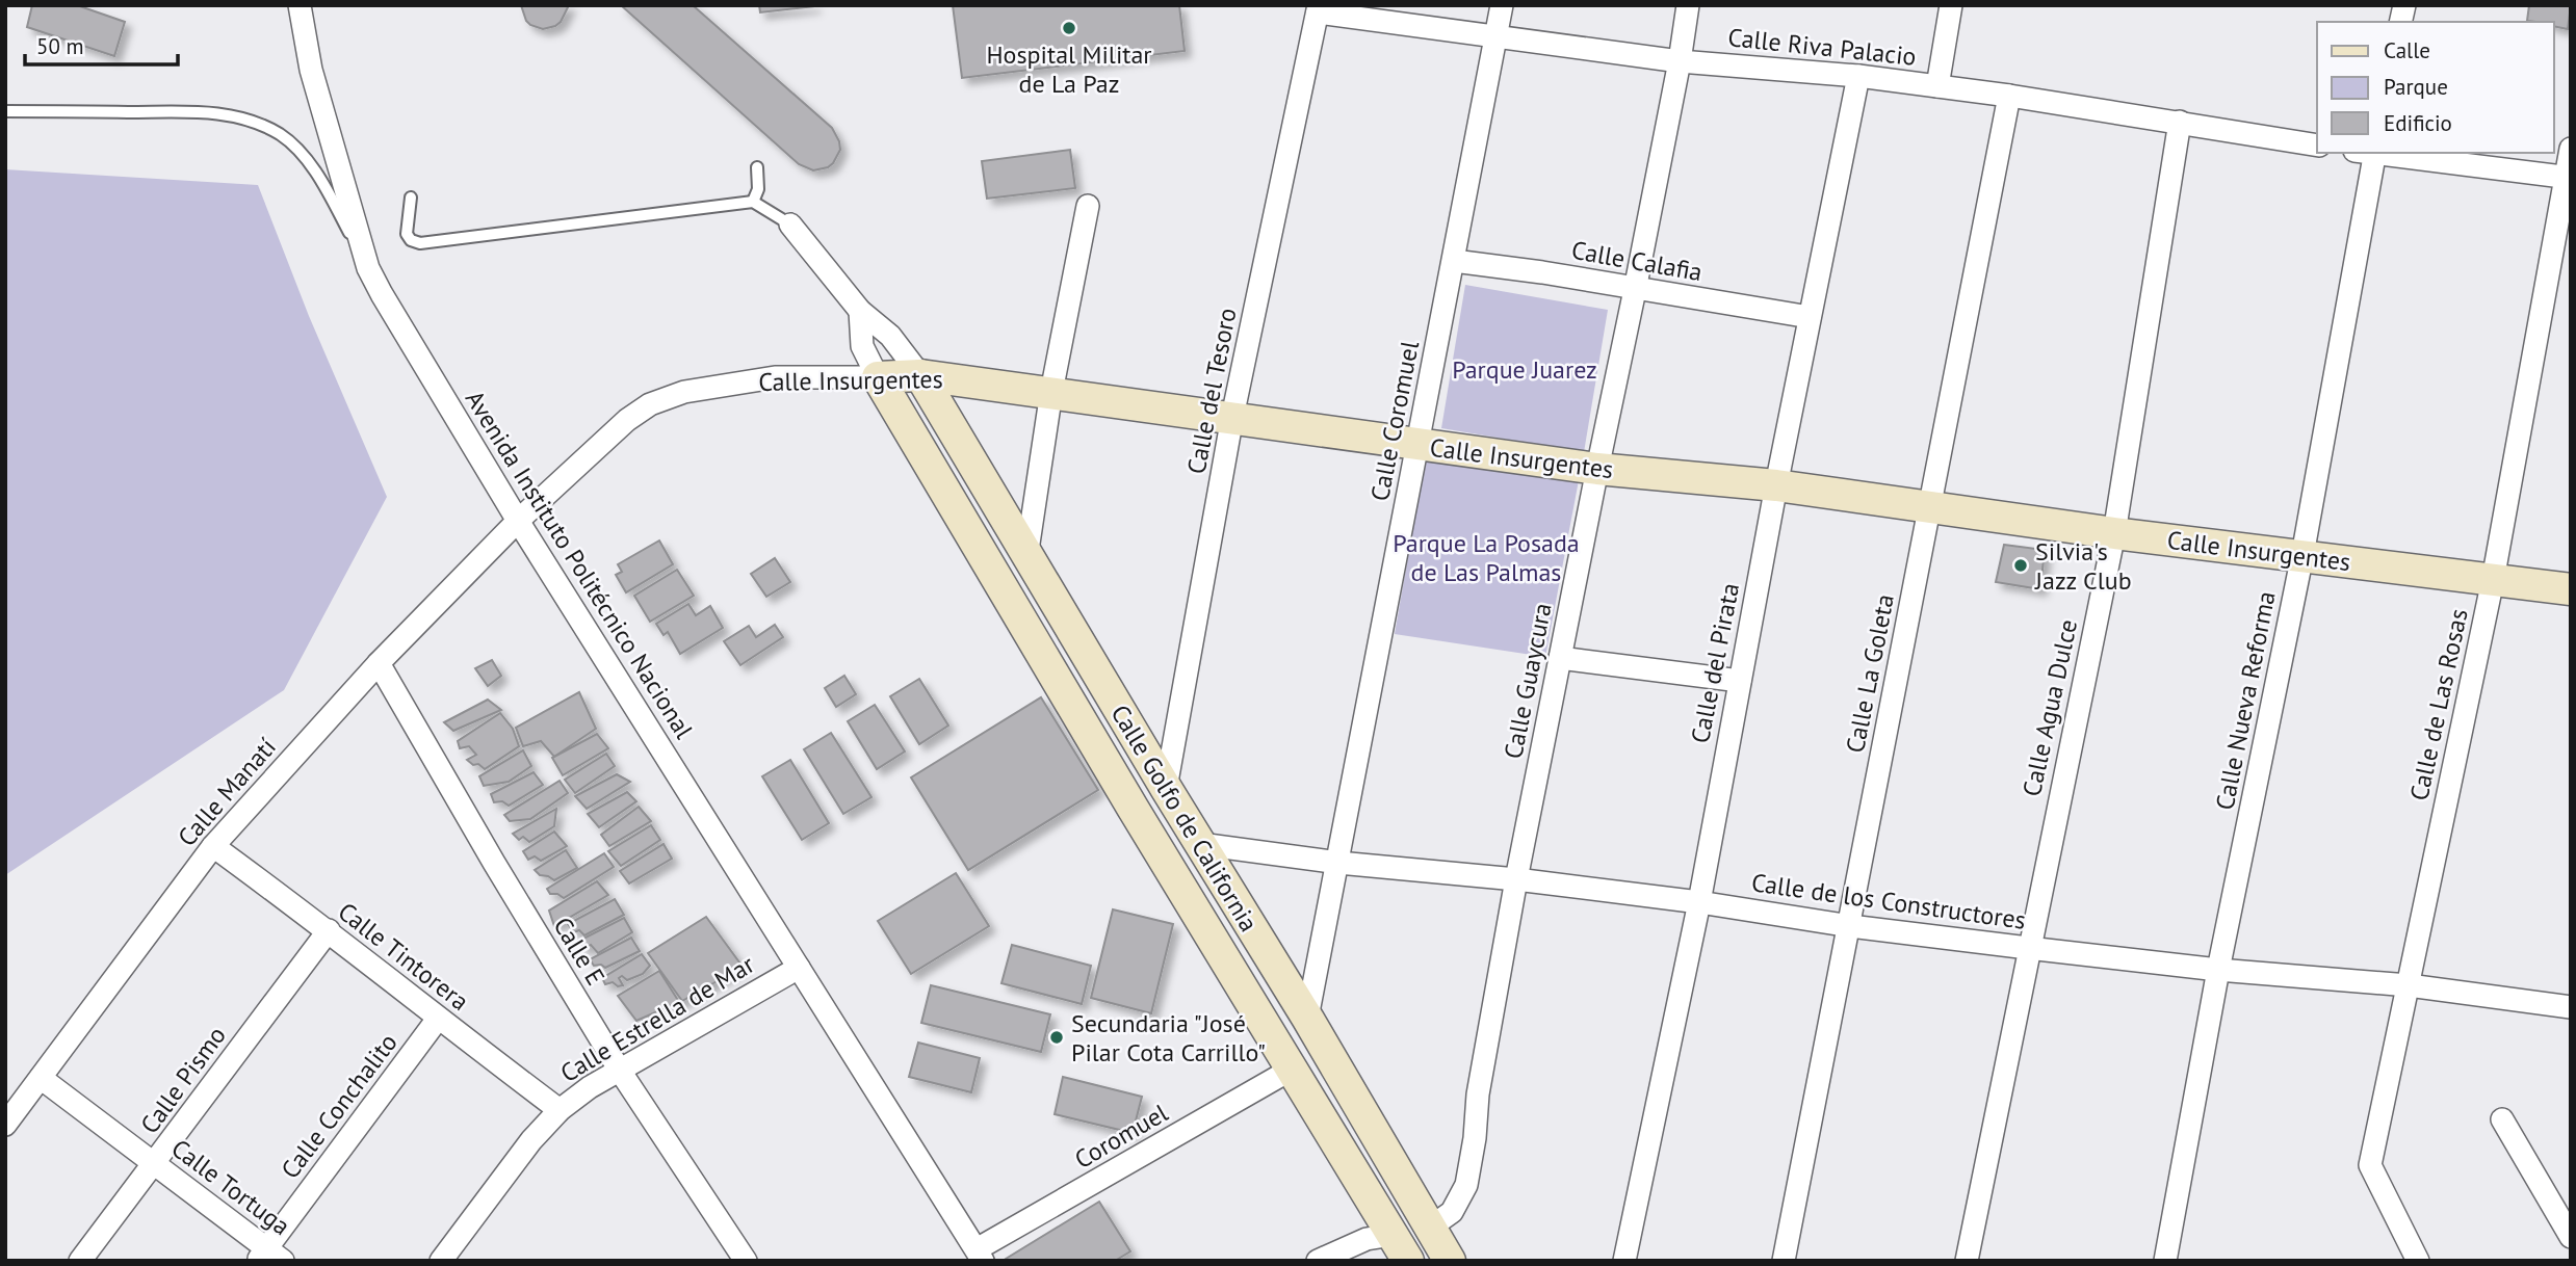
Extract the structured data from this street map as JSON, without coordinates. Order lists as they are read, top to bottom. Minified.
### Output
{"streets":{"street":["Calle Riva Palacio","Calle Calafia","Calle Insurgentes","Calle del Tesoro","Calle Coromuel","Avenida Instituto Politécnico Nacional","Calle del Pirata","Calle La Goleta","Calle Guaycura","Calle Nueva Reforma","Calle de Las Rosas","Calle Agua Dulce","Calle Manatí","Calle Golfo de California","Calle de los Constructores","Calle E","Calle Tintorera","Calle Estrella de Mar","Calle Pismo","Calle Conchalito","Coromuel","Calle Tortuga"]},"crossings":[["Calle Riva Palacio","Calle del Tesoro"],["Calle Riva Palacio","Calle Coromuel"],["Calle Riva Palacio","Calle del Pirata"],["Calle Riva Palacio","Calle La Goleta"],["Calle Riva Palacio","Calle Guaycura"],["Calle Riva Palacio","Calle Agua Dulce"],["Calle Calafia","Calle Coromuel"],["Calle Calafia","Calle del Pirata"],["Calle Calafia","Calle Guaycura"],["Calle Insurgentes","Calle del Tesoro"],["Calle Insurgentes","Calle Coromuel"],["Calle Insurgentes","Avenida Instituto Politécnico Nacional"],["Calle Insurgentes","Calle del Pirata"],["Calle Insurgentes","Calle La Goleta"],["Calle Insurgentes","Calle Guaycura"],["Calle Insurgentes","Calle Nueva Reforma"],["Calle Insurgentes","Calle de Las Rosas"],["Calle Insurgentes","Calle Agua Dulce"],["Calle Insurgentes","Calle Manatí"],["Calle Insurgentes","Calle Golfo de California"],["Calle del Tesoro","Calle Golfo de California"],["Calle Coromuel","Calle Golfo de California"],["Calle Coromuel","Calle de los Constructores"],["Avenida Instituto Politécnico Nacional","Calle Manatí"],["Avenida Instituto Politécnico Nacional","Calle Estrella de Mar"],["Avenida Instituto Politécnico Nacional","Coromuel"],["Calle del Pirata","Calle de los Constructores"],["Calle La Goleta","Calle de los Constructores"],["Calle Guaycura","Calle Golfo de California"],["Calle Guaycura","Calle de los Constructores"],["Calle Nueva Reforma","Calle de los Constructores"],["Calle de Las Rosas","Calle de los Constructores"],["Calle Agua Dulce","Calle de los Constructores"],["Calle Manatí","Calle E"],["Calle Manatí","Calle Tintorera"],["Calle Manatí","Calle Tortuga"],["Calle Golfo de California","Calle de los Constructores"],["Calle Golfo de California","Coromuel"],["Calle E","Calle Estrella de Mar"],["Calle Tintorera","Calle Estrella de Mar"],["Calle Tintorera","Calle Pismo"],["Calle Tintorera","Calle Conchalito"],["Calle Pismo","Calle Tortuga"],["Calle Conchalito","Calle Tortuga"]],"parks":["Parque Juarez","Parque La Posada de Las Palmas"],"places":["Hospital Militar de La Paz","Silvia's Jazz Club","Secundaria \"José Pilar Cota Carrillo\""],"legend":["Calle","Parque","Edificio"],"scale_bar":"50 m"}
